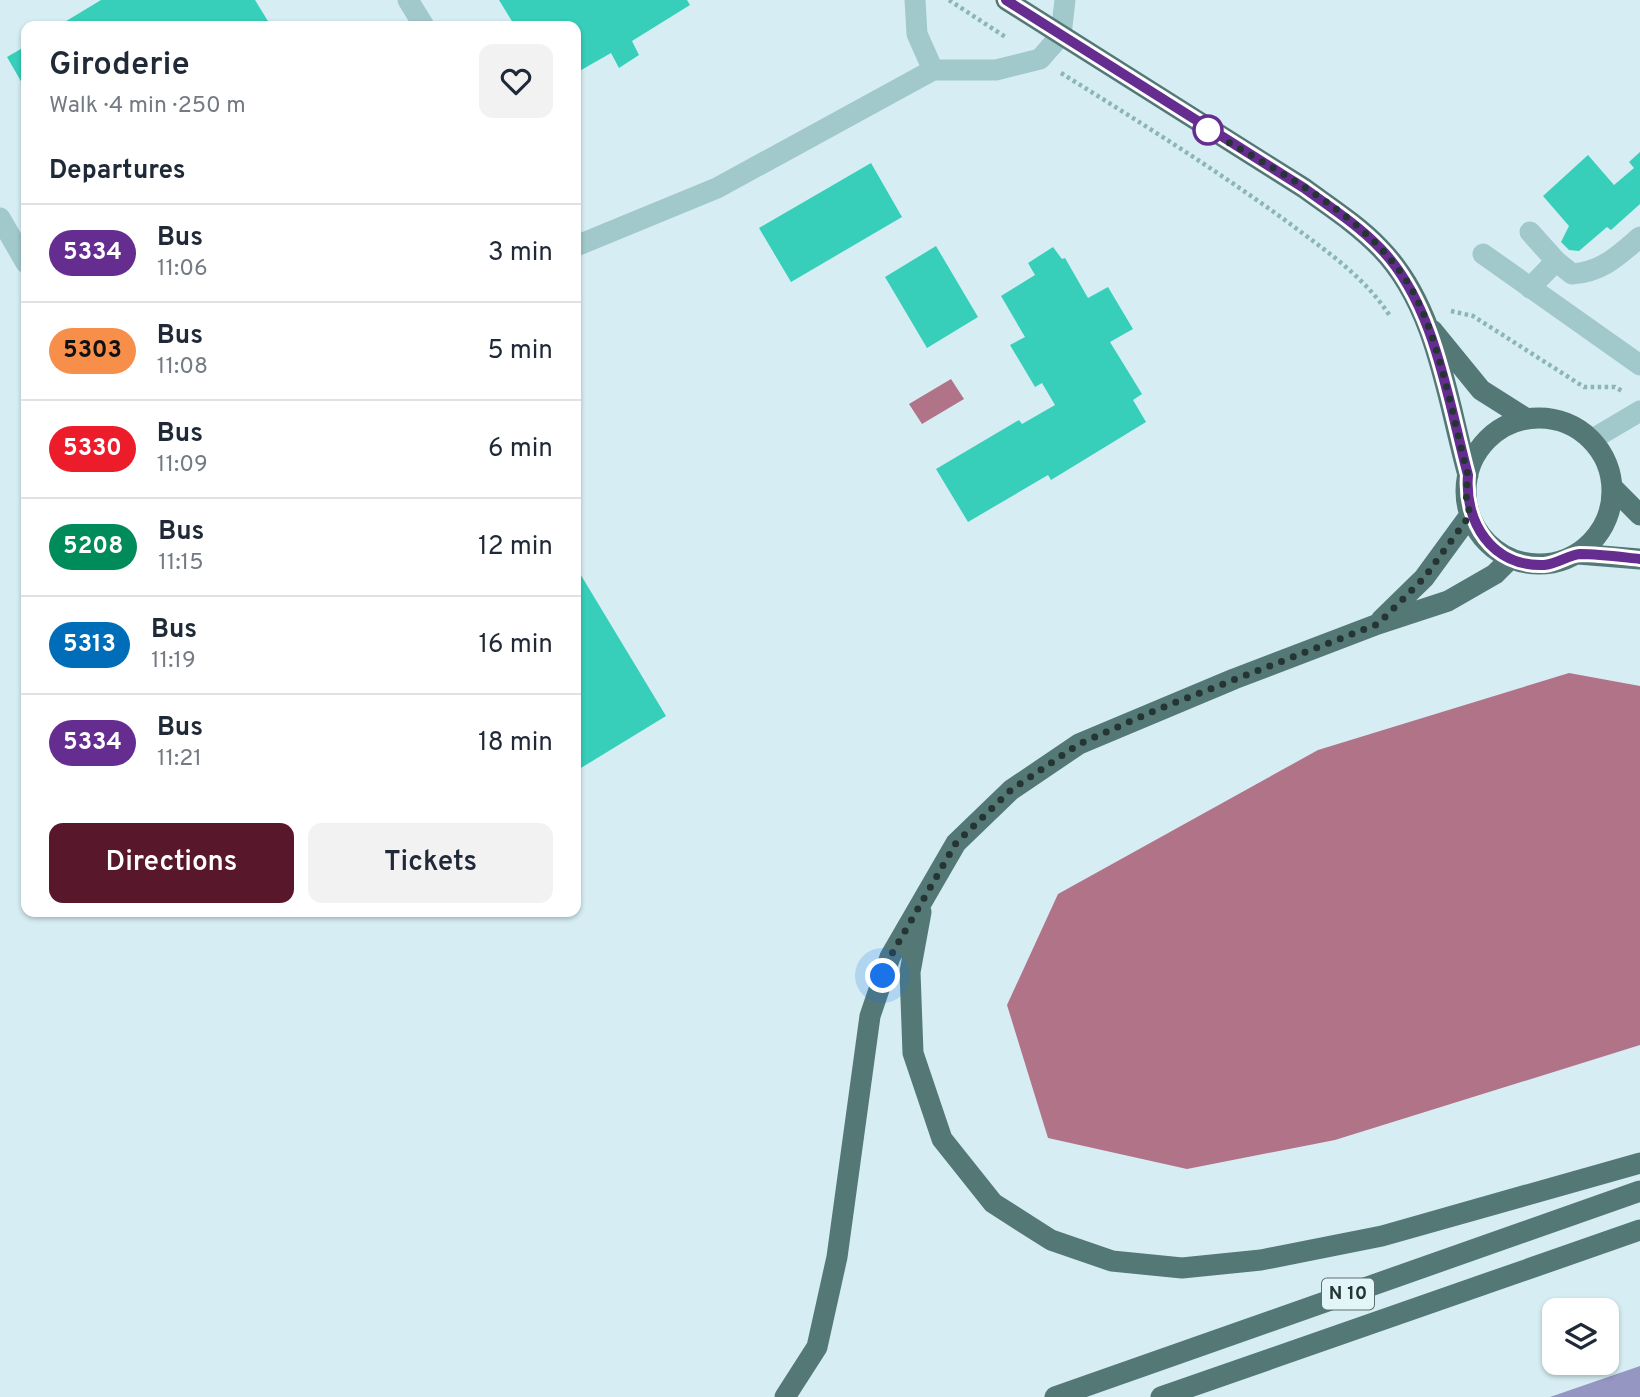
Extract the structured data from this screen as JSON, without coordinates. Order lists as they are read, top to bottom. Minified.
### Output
{"streets":{"main road":["N 10"]},"lines":["bus line 5334"],"page":{"heading":[["Giroderie","Walk · 4 min · 250 m"],"Departures"],"list":[{"mark":"5334","name":"Bus","note":"11:06","value":"3 min"},{"mark":"5303","name":"Bus","note":"11:08","value":"5 min"},{"mark":"5330","name":"Bus","note":"11:09","value":"6 min"},{"mark":"5208","name":"Bus","note":"11:15","value":"12 min"},{"mark":"5313","name":"Bus","note":"11:19","value":"16 min"},{"mark":"5334","name":"Bus","note":"11:21","value":"18 min"}],"buttons":["Directions","Tickets"]}}
